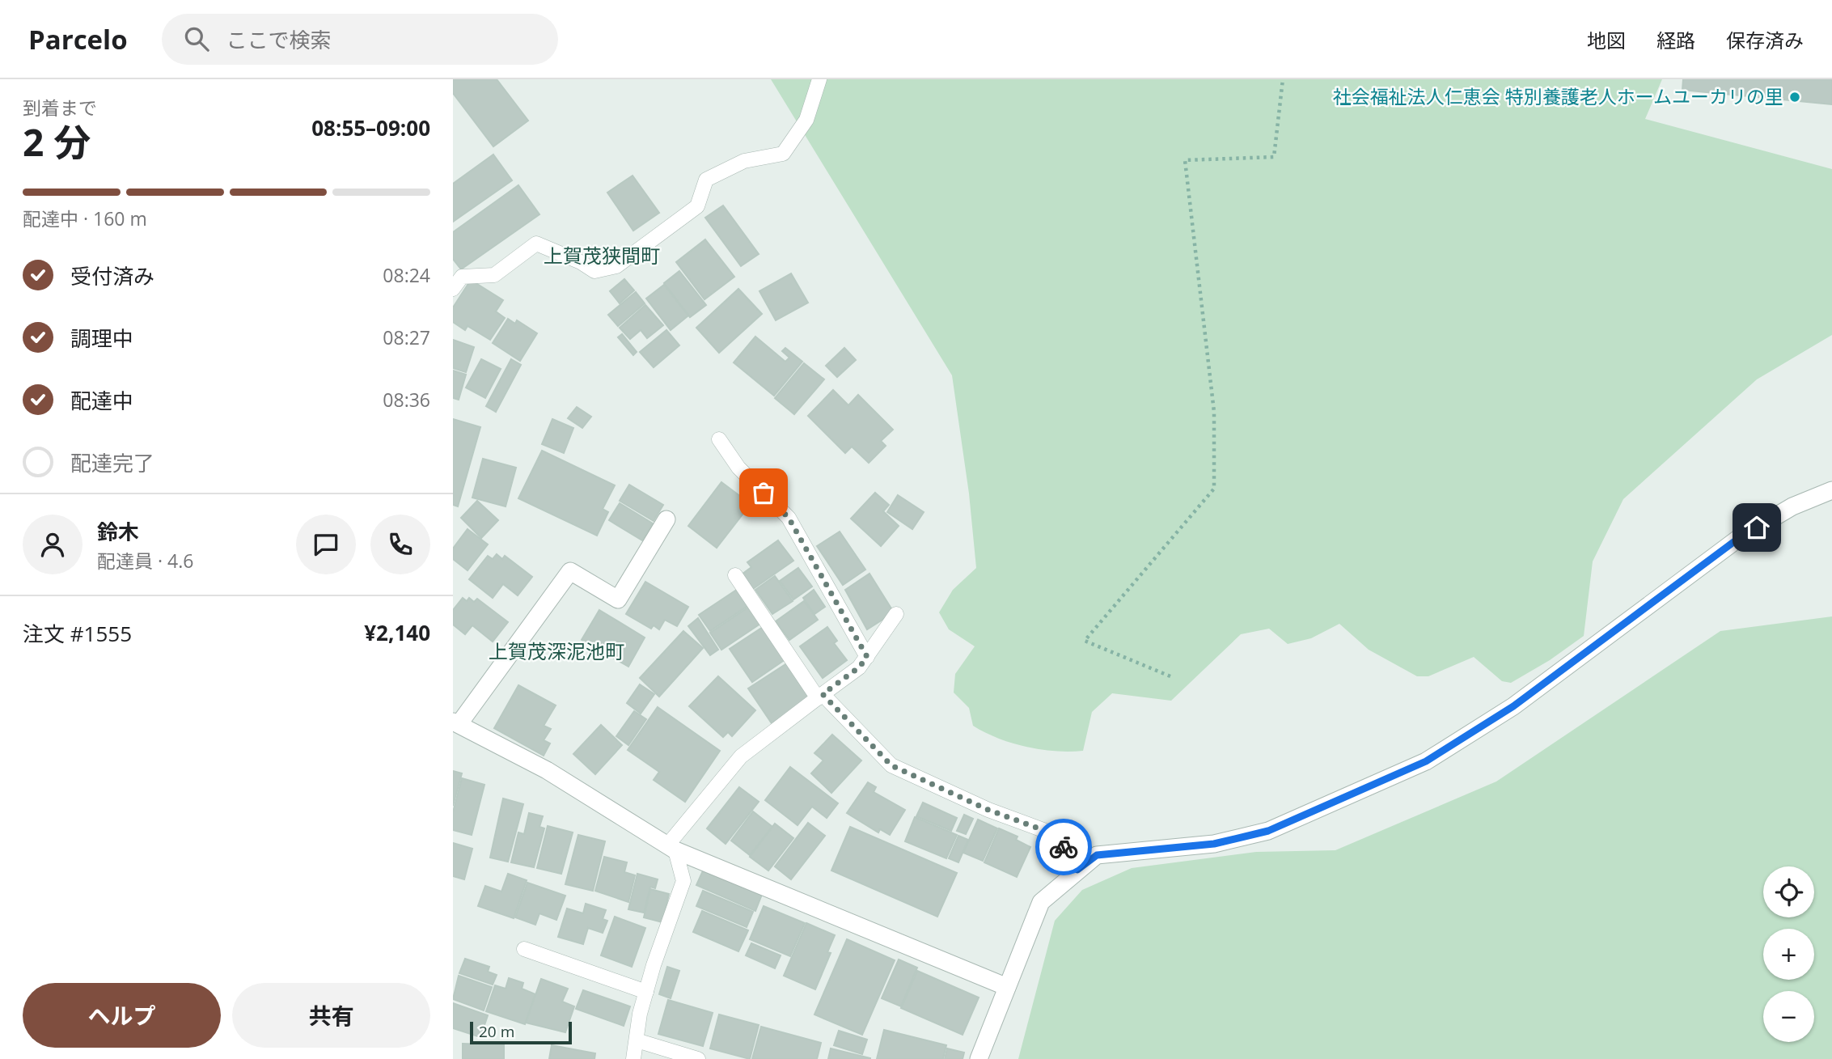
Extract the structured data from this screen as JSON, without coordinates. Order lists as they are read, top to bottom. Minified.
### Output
{"districts":["上賀茂狭間町","上賀茂深泥池町"],"places":["社会福祉法人仁恵会 特別養護老人ホームユーカリの里"],"scale_bar":"20 m","page":{"header":"Parcelo","search":"ここで検索","nav":["地図","経路","保存済み"],"heading":["2 分","到着まで","08:55–09:00"],"panel":["鈴木","配達員 · 4.6","注文 #1555","¥2,140"],"bar":"配達中 · 160 m","list":[["受付済み","08:24"],["調理中","08:27"],["配達中","08:36"],"配達完了"],"map_buttons":["+","−"],"buttons":["ヘルプ","共有"],"scale":"20 m"}}
